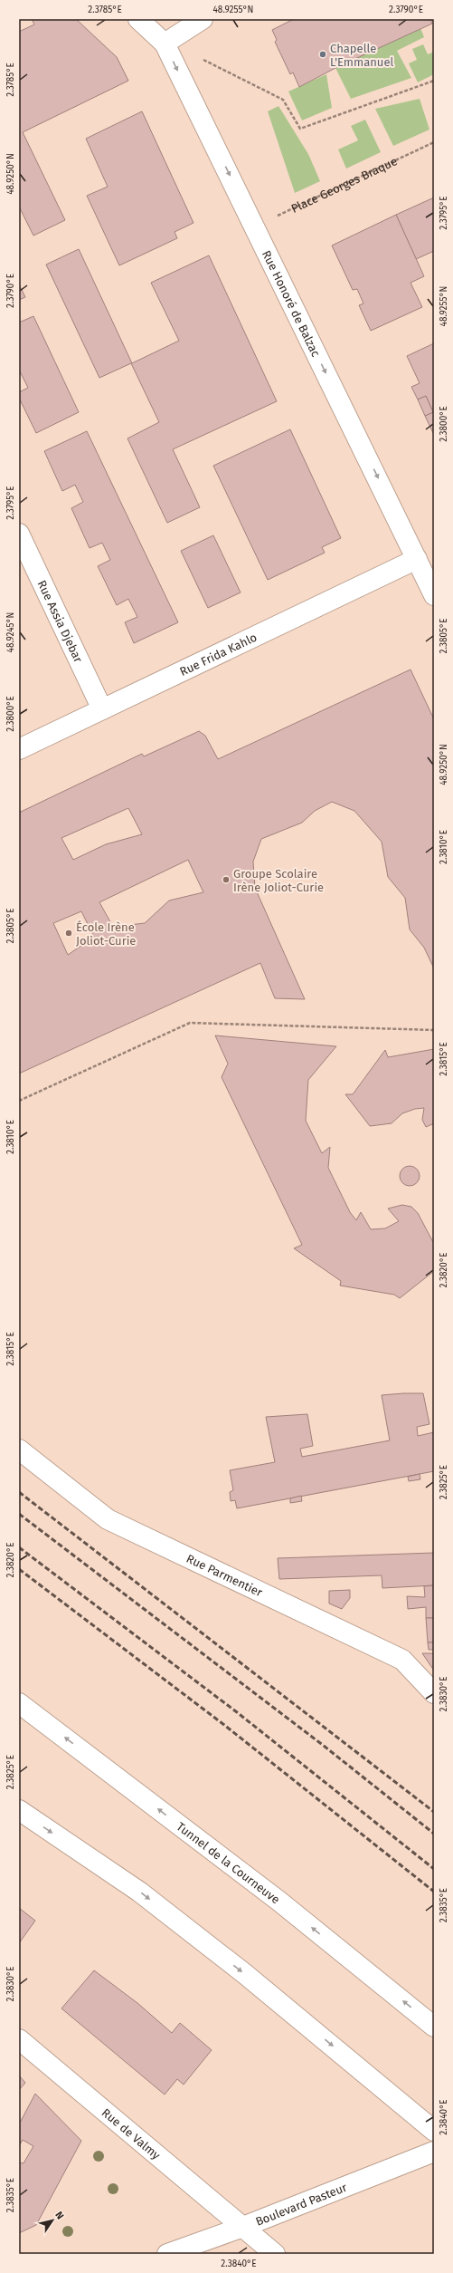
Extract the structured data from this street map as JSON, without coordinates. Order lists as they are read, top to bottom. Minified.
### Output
{"streets":{"main road":["Rue Honoré de Balzac","Rue Assia Djebar","Rue Frida Kahlo","Rue Parmentier","Tunnel de la Courneuve","Rue de Valmy","Boulevard Pasteur"],"path":["Place Georges Braque"]},"crossings":[["Place Georges Braque","Rue Honoré de Balzac"],["Rue Honoré de Balzac","Rue Frida Kahlo"],["Rue Assia Djebar","Rue Frida Kahlo"],["Rue de Valmy","Boulevard Pasteur"]],"one_way":["Rue Honoré de Balzac"],"places":["Chapelle L'Emmanuel","Groupe Scolaire Irène Joliot-Curie","École Irène Joliot-Curie"],"north":"top right","coordinates":["2.3785°E","48.9255°N","2.3790°E","48.9250°N","2.3795°E","2.3800°E","48.9245°N","2.3805°E","2.3810°E","2.3815°E","2.3820°E","2.3825°E","2.3830°E","2.3835°E","2.3840°E"]}
